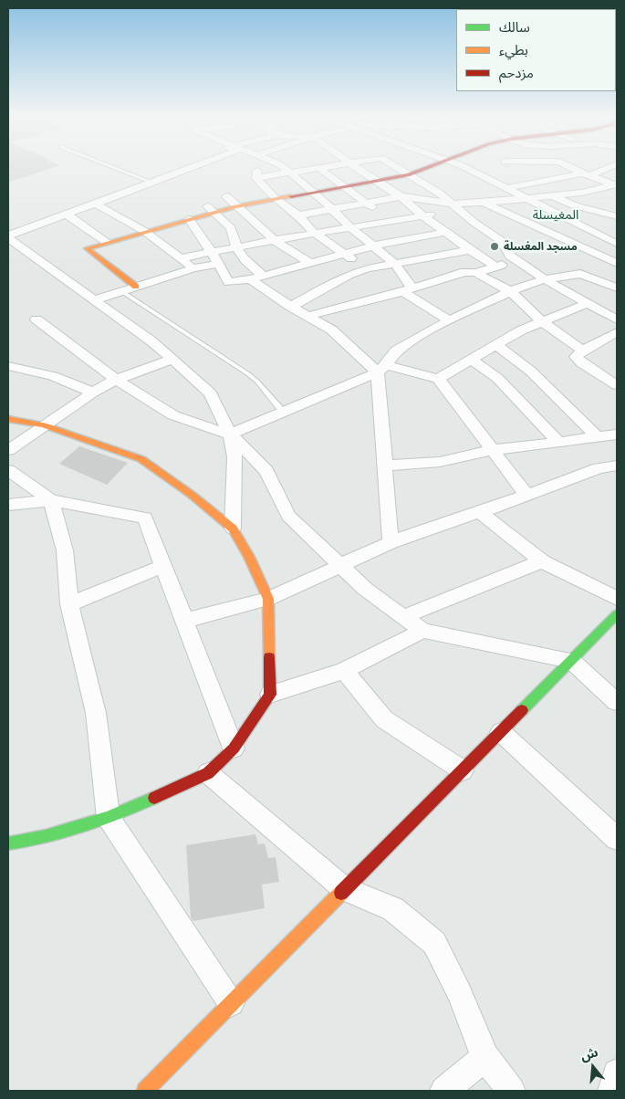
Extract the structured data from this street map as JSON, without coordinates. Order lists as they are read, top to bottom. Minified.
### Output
{"districts":["المغيسلة"],"places":["مسجد المغسلة"],"legend":["سالك","بطيء","مزدحم"],"north":"top"}
